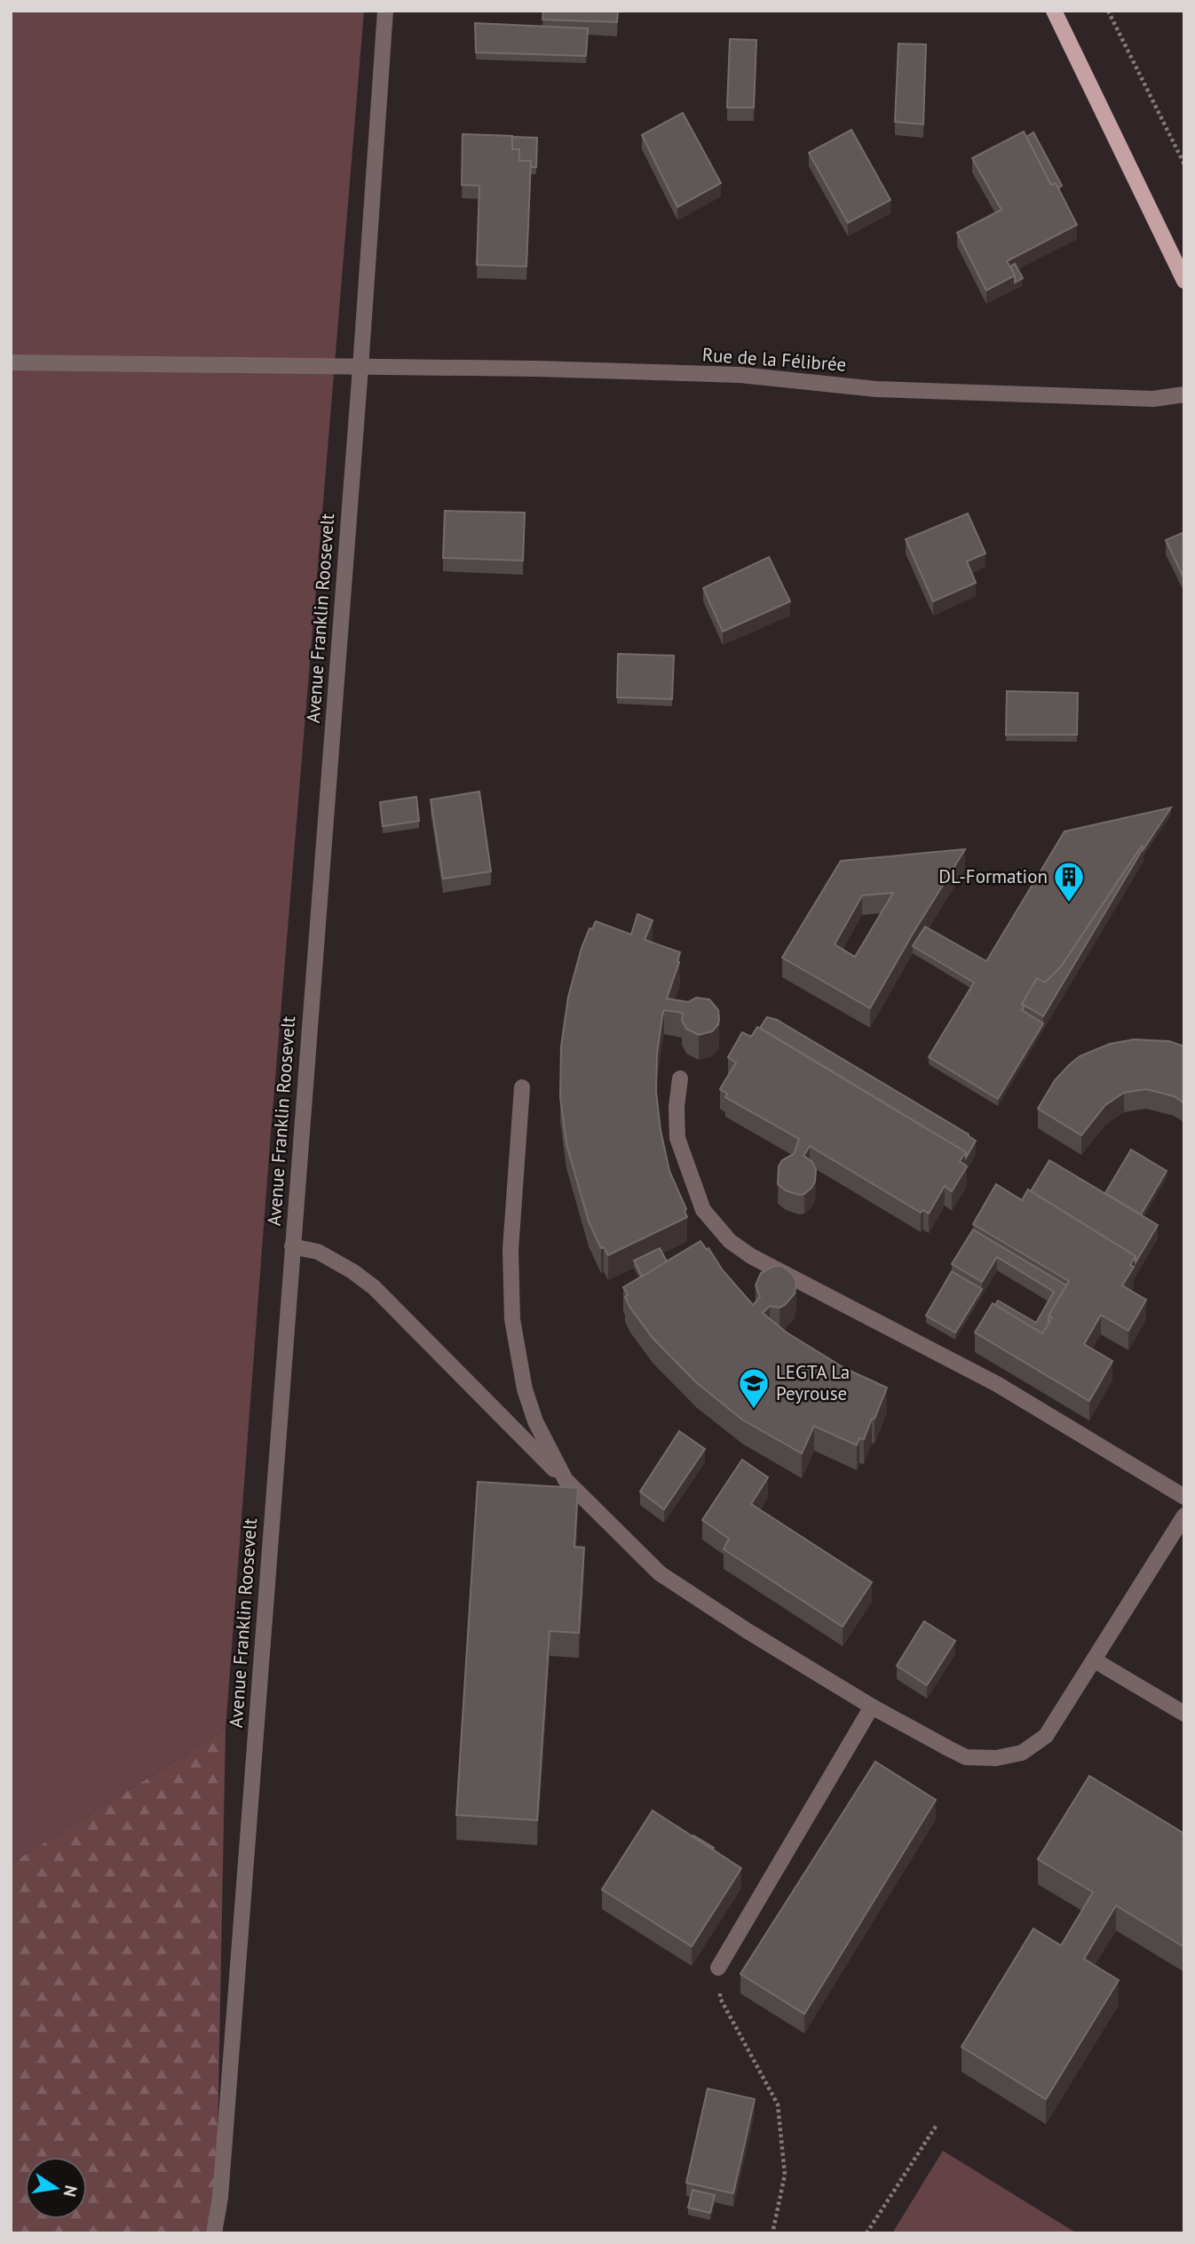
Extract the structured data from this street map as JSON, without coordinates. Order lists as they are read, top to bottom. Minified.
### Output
{"streets":{"street":["Rue de la Félibrée","Avenue Franklin Roosevelt"]},"crossings":[["Rue de la Félibrée","Avenue Franklin Roosevelt"]],"places":{"building":["DL-Formation"],"school or university":["LEGTA La Peyrouse"]},"north":"right"}
